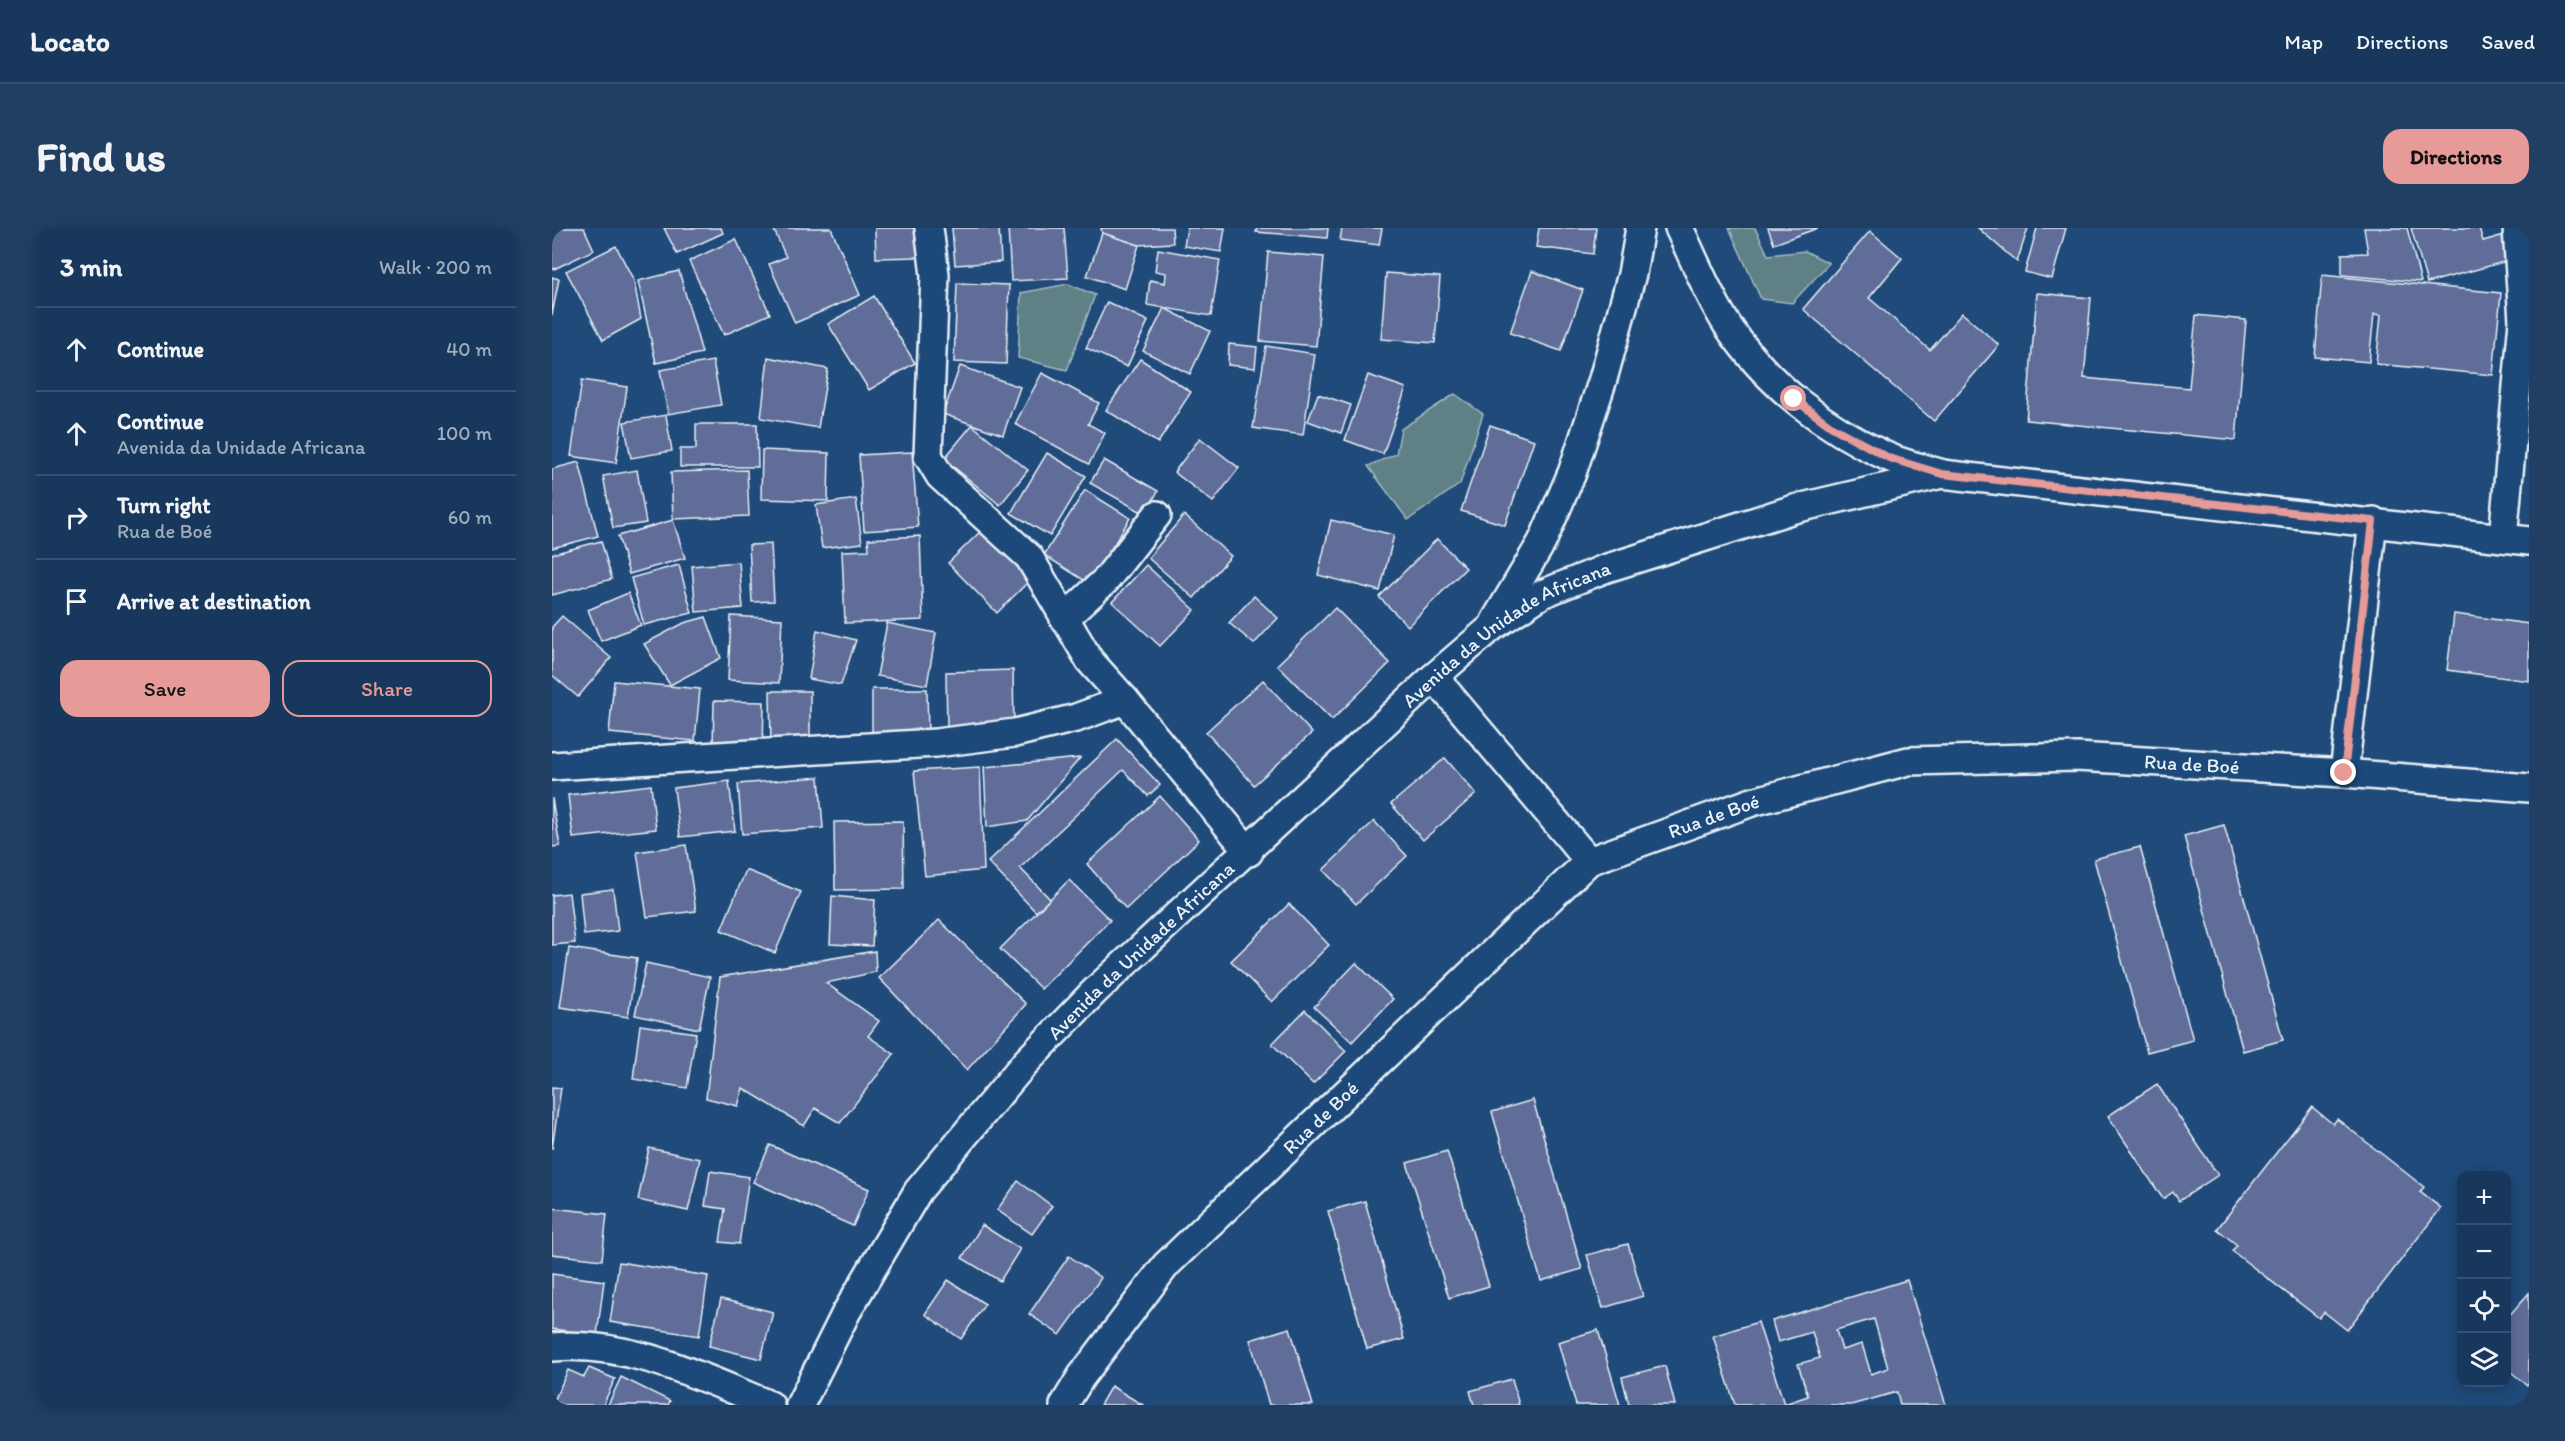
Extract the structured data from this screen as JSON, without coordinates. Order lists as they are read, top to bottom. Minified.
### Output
{"streets":{"street":["Avenida da Unidade Africana","Rua de Boé"]},"page":{"header":"Locato","nav":["Map","Directions","Saved"],"buttons":["Directions",["Save","Share"]],"title":"Find us","heading":["3 min","Walk · 200 m"],"list":[["Continue","40 m"],["Continue","Avenida da Unidade Africana","100 m"],["Turn right","Rua de Boé","60 m"],"Arrive at destination"],"map_buttons":["+","−"]}}
